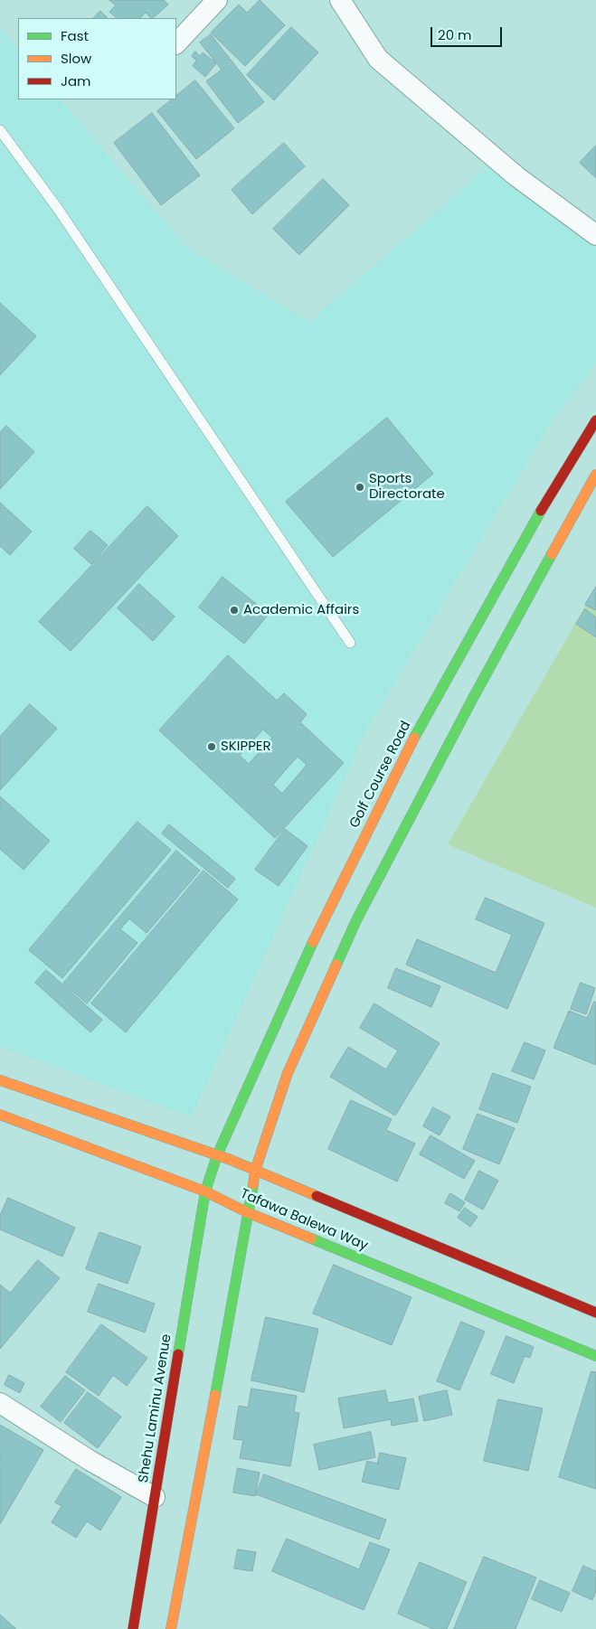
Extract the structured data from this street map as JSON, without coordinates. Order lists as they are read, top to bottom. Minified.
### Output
{"streets":{"street":["Golf Course Road","Tafawa Balewa Way","Shehu Laminu Avenue"]},"crossings":[["Golf Course Road","Tafawa Balewa Way"],["Golf Course Road","Shehu Laminu Avenue"],["Tafawa Balewa Way","Shehu Laminu Avenue"]],"places":["Sports Directorate","Academic Affairs","SKIPPER"],"legend":["Fast","Slow","Jam"],"scale_bar":"20 m"}
